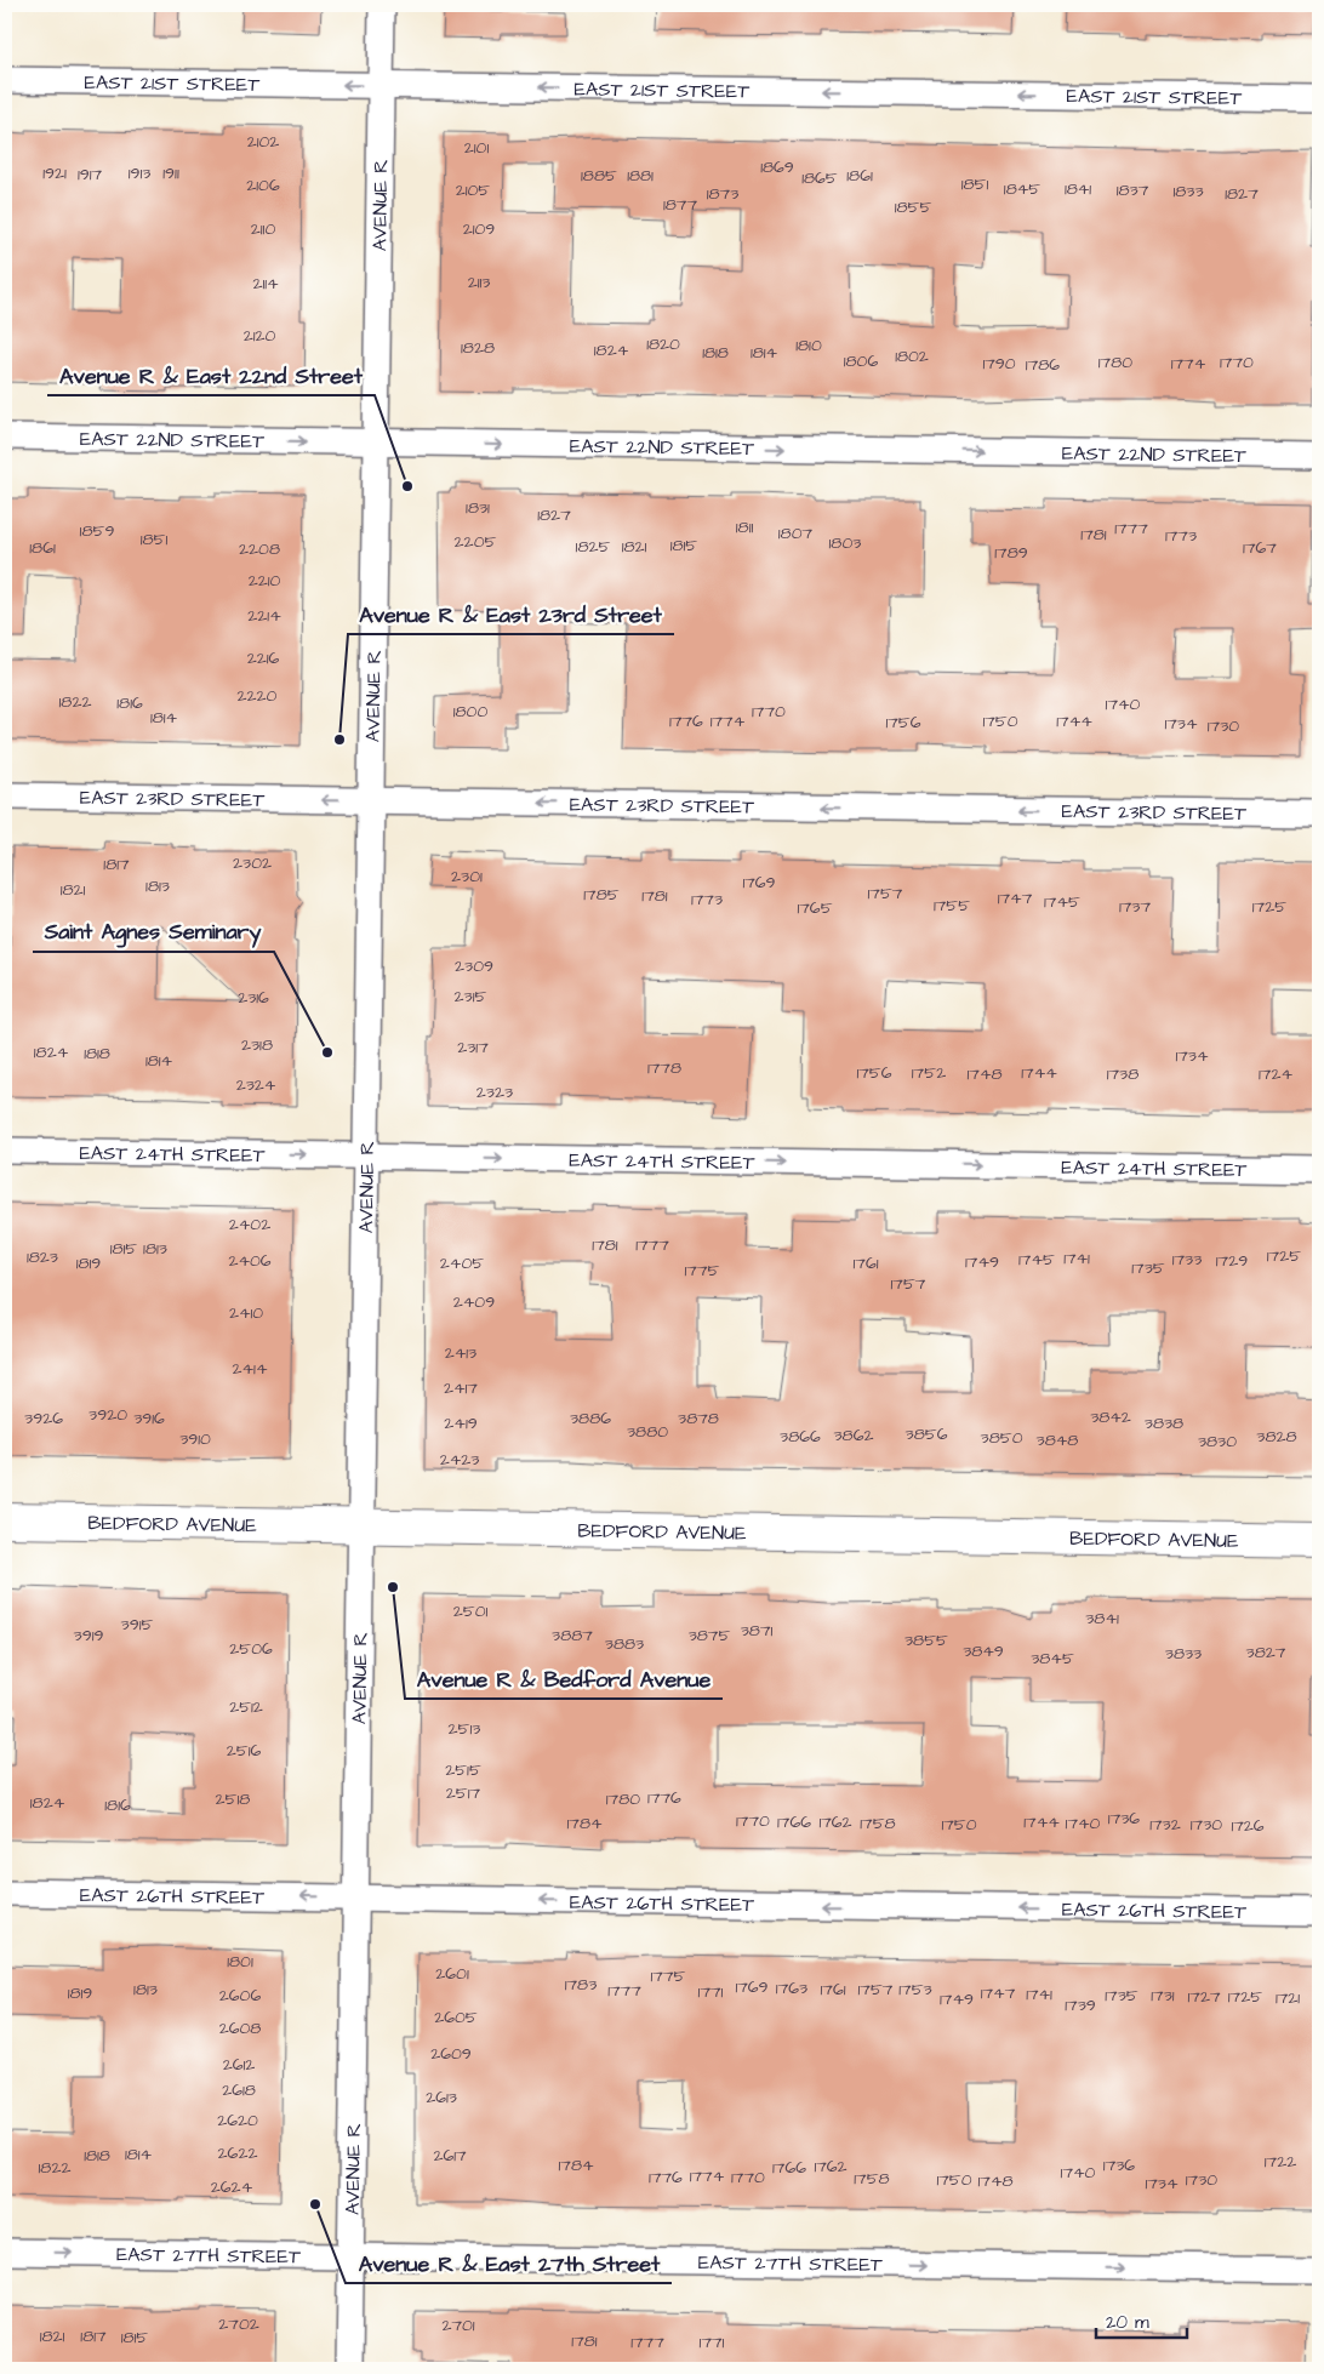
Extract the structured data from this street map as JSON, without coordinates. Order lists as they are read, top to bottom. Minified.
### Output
{"streets":{"main road":["BEDFORD AVENUE"],"street":["EAST 21ST STREET","AVENUE R","EAST 22ND STREET","EAST 23RD STREET","EAST 24TH STREET","EAST 26TH STREET","EAST 27TH STREET"]},"crossings":[["EAST 21ST STREET","AVENUE R"],["AVENUE R","EAST 22ND STREET"],["AVENUE R","EAST 23RD STREET"],["AVENUE R","EAST 24TH STREET"],["AVENUE R","BEDFORD AVENUE"],["AVENUE R","EAST 26TH STREET"],["AVENUE R","EAST 27TH STREET"]],"one_way":["EAST 21ST STREET","EAST 22ND STREET","EAST 23RD STREET","EAST 24TH STREET","EAST 26TH STREET","EAST 27TH STREET"],"places":["Avenue R & East 22nd Street","Avenue R & East 23rd Street","Saint Agnes Seminary","Avenue R & Bedford Avenue","Avenue R & East 27th Street"],"house_numbers":["2102","2101","1869","1921","1913","1911","1917","1885","1881","1861","1865","1851","2106","1845","1841","2105","1837","1833","1873","1827","1877","1855","2110","2109","2113","2114","2120","1820","1810","1828","1824","1818","1814","1802","1806","1780","1770","1790","1774","1786","1831","1827","1811","1777","1859","1807","1781","1773","1851","2205","1803","1815","1825","1821","1861","1767","2208","1789","2210","2214","2216","2220","1822","1816","1740","1800","1770","1814","1776","1774","1750","1744","1756","1734","1730","2302","1817","2301","1769","1813","1821","1757","1785","1781","1747","1773","1745","1755","1737","1725","1765","2309","2315","2316","2318","2317","1824","1818","1734","1814","1778","1756","1752","1744","1748","1738","1724","2324","2323","2402","1781","1777","1815","1813","1725","1823","1741","1745","1733","2406","1729","1749","1819","2405","1761","1735","1775","1757","2409","2410","2413","2414","2417","3920","3842","3926","3916","3886","3878","2419","3838","3880","3856","3862","3866","3828","3850","3910","3848","3830","2423","2501","3841","3915","3871","3919","3887","3875","3855","3883","2506","3849","3827","3833","3845","2512","2513","2516","2515","2517","1776","2518","1780","1824","1816","1736","1770","1766","1762","1744","1784","1758","1740","1750","1732","1730","1726","1801","2601","1775","1783","1769","1763","1813","1761","1757","1753","1777","1771","1819","1747","1741","2606","1735","1731","1727","1725","1721","1749","1739","2605","2608","2609","2612","2618","2613","2620","2622","1814","1818","2617","1722","1784","1736","1762","1822","1766","1740","1774","1776","1770","1758","1750","1730","1748","1734","2624","2702","2701","1821","1817","1815","1781","1777","1771"],"scale_bar":"20 m"}
